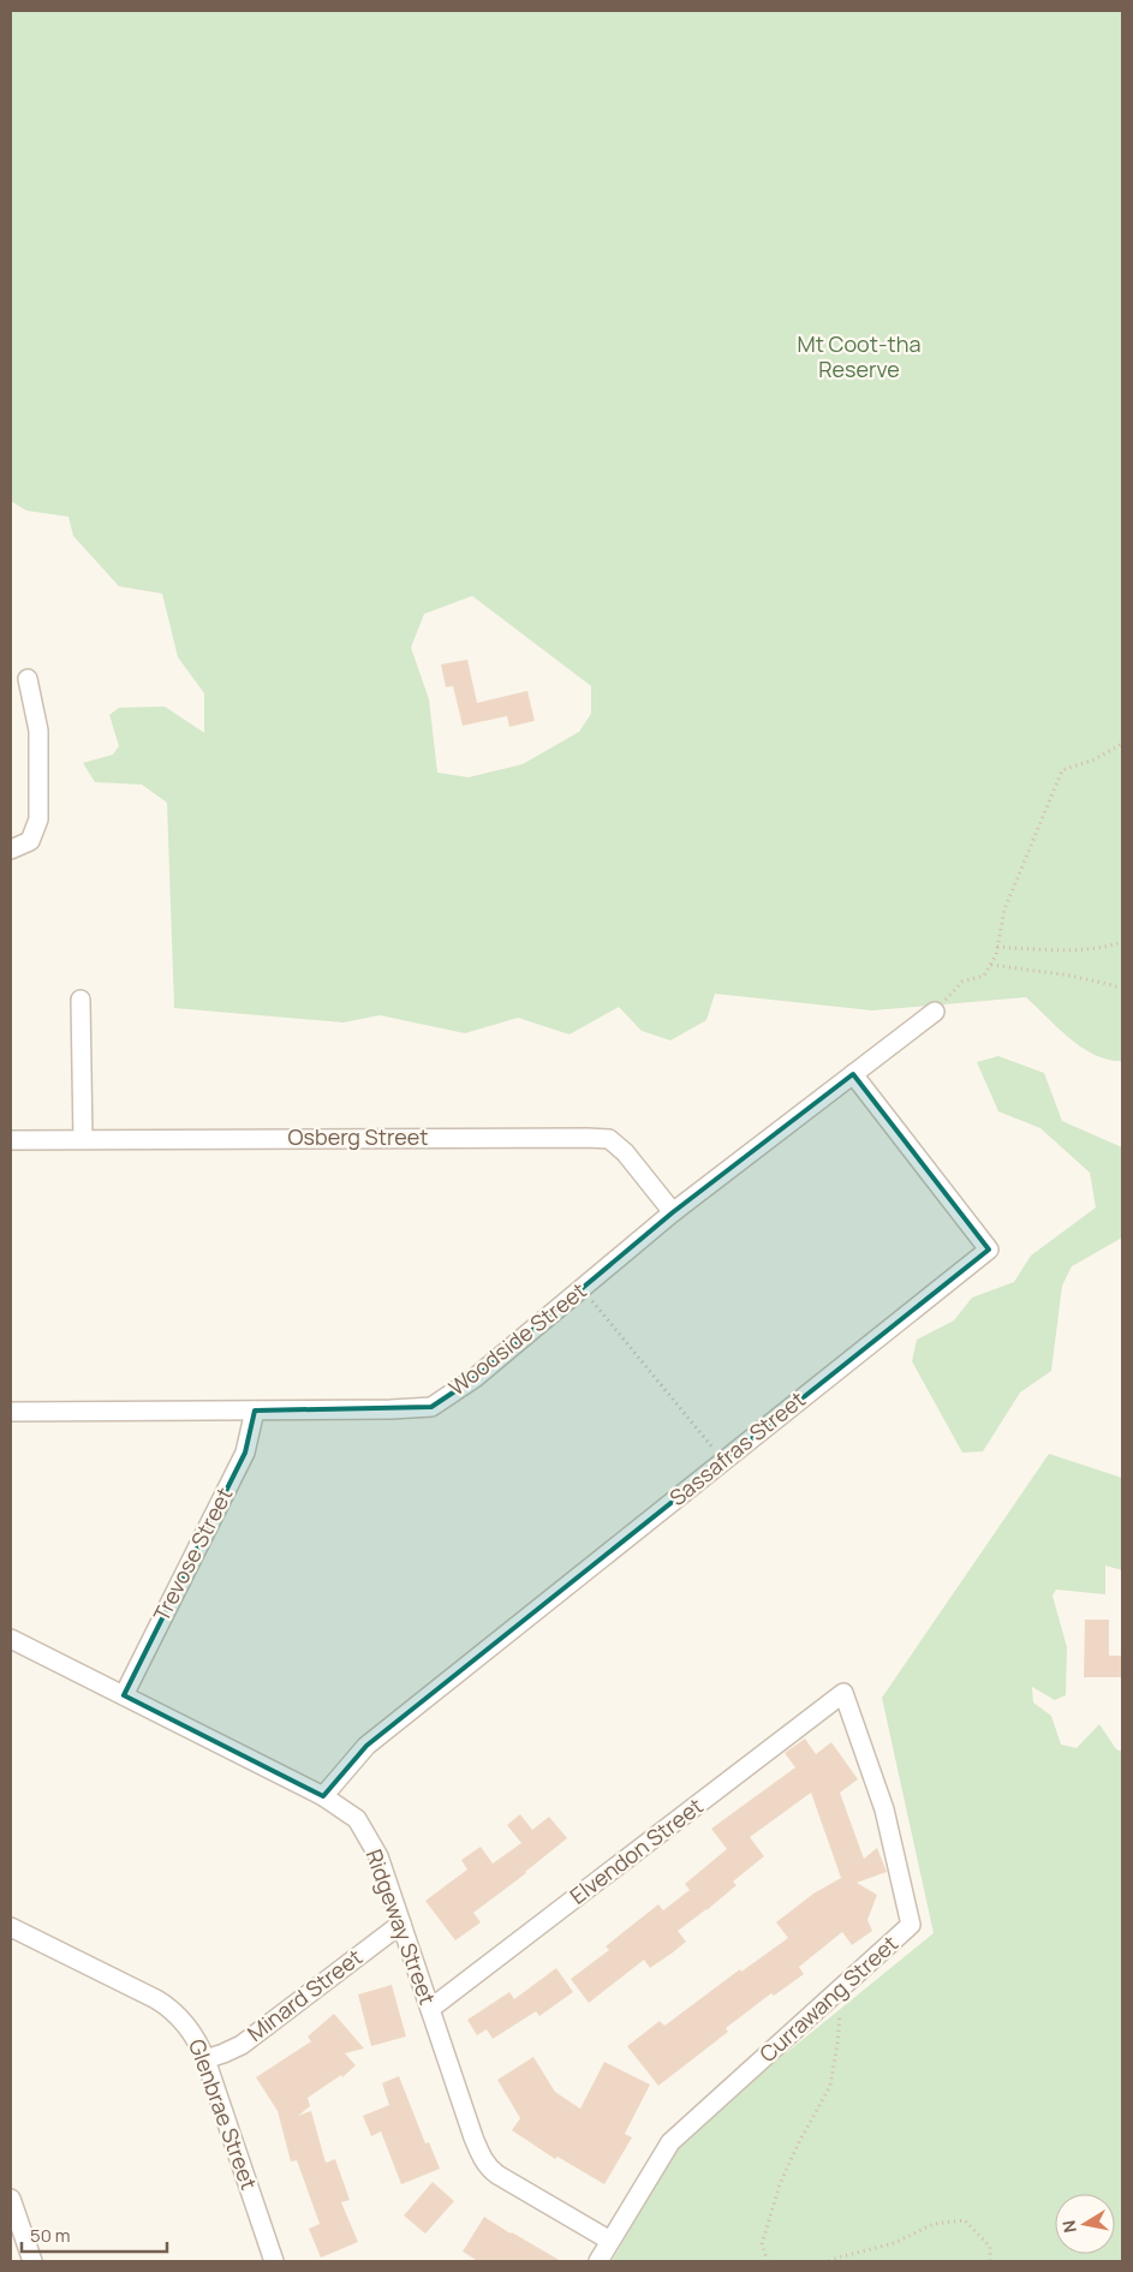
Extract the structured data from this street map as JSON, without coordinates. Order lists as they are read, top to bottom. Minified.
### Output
{"streets":{"street":["Osberg Street","Woodside Street","Sassafras Street","Trevose Street","Elvendon Street","Ridgeway Street","Minard Street","Currawang Street","Glenbrae Street"]},"crossings":[["Osberg Street","Woodside Street"],["Woodside Street","Sassafras Street"],["Woodside Street","Trevose Street"],["Sassafras Street","Ridgeway Street"],["Trevose Street","Ridgeway Street"],["Elvendon Street","Ridgeway Street"],["Elvendon Street","Currawang Street"],["Ridgeway Street","Minard Street"],["Ridgeway Street","Currawang Street"],["Minard Street","Glenbrae Street"]],"parks":["Mt Coot-tha Reserve"],"scale_bar":"50 m","north":"left"}
